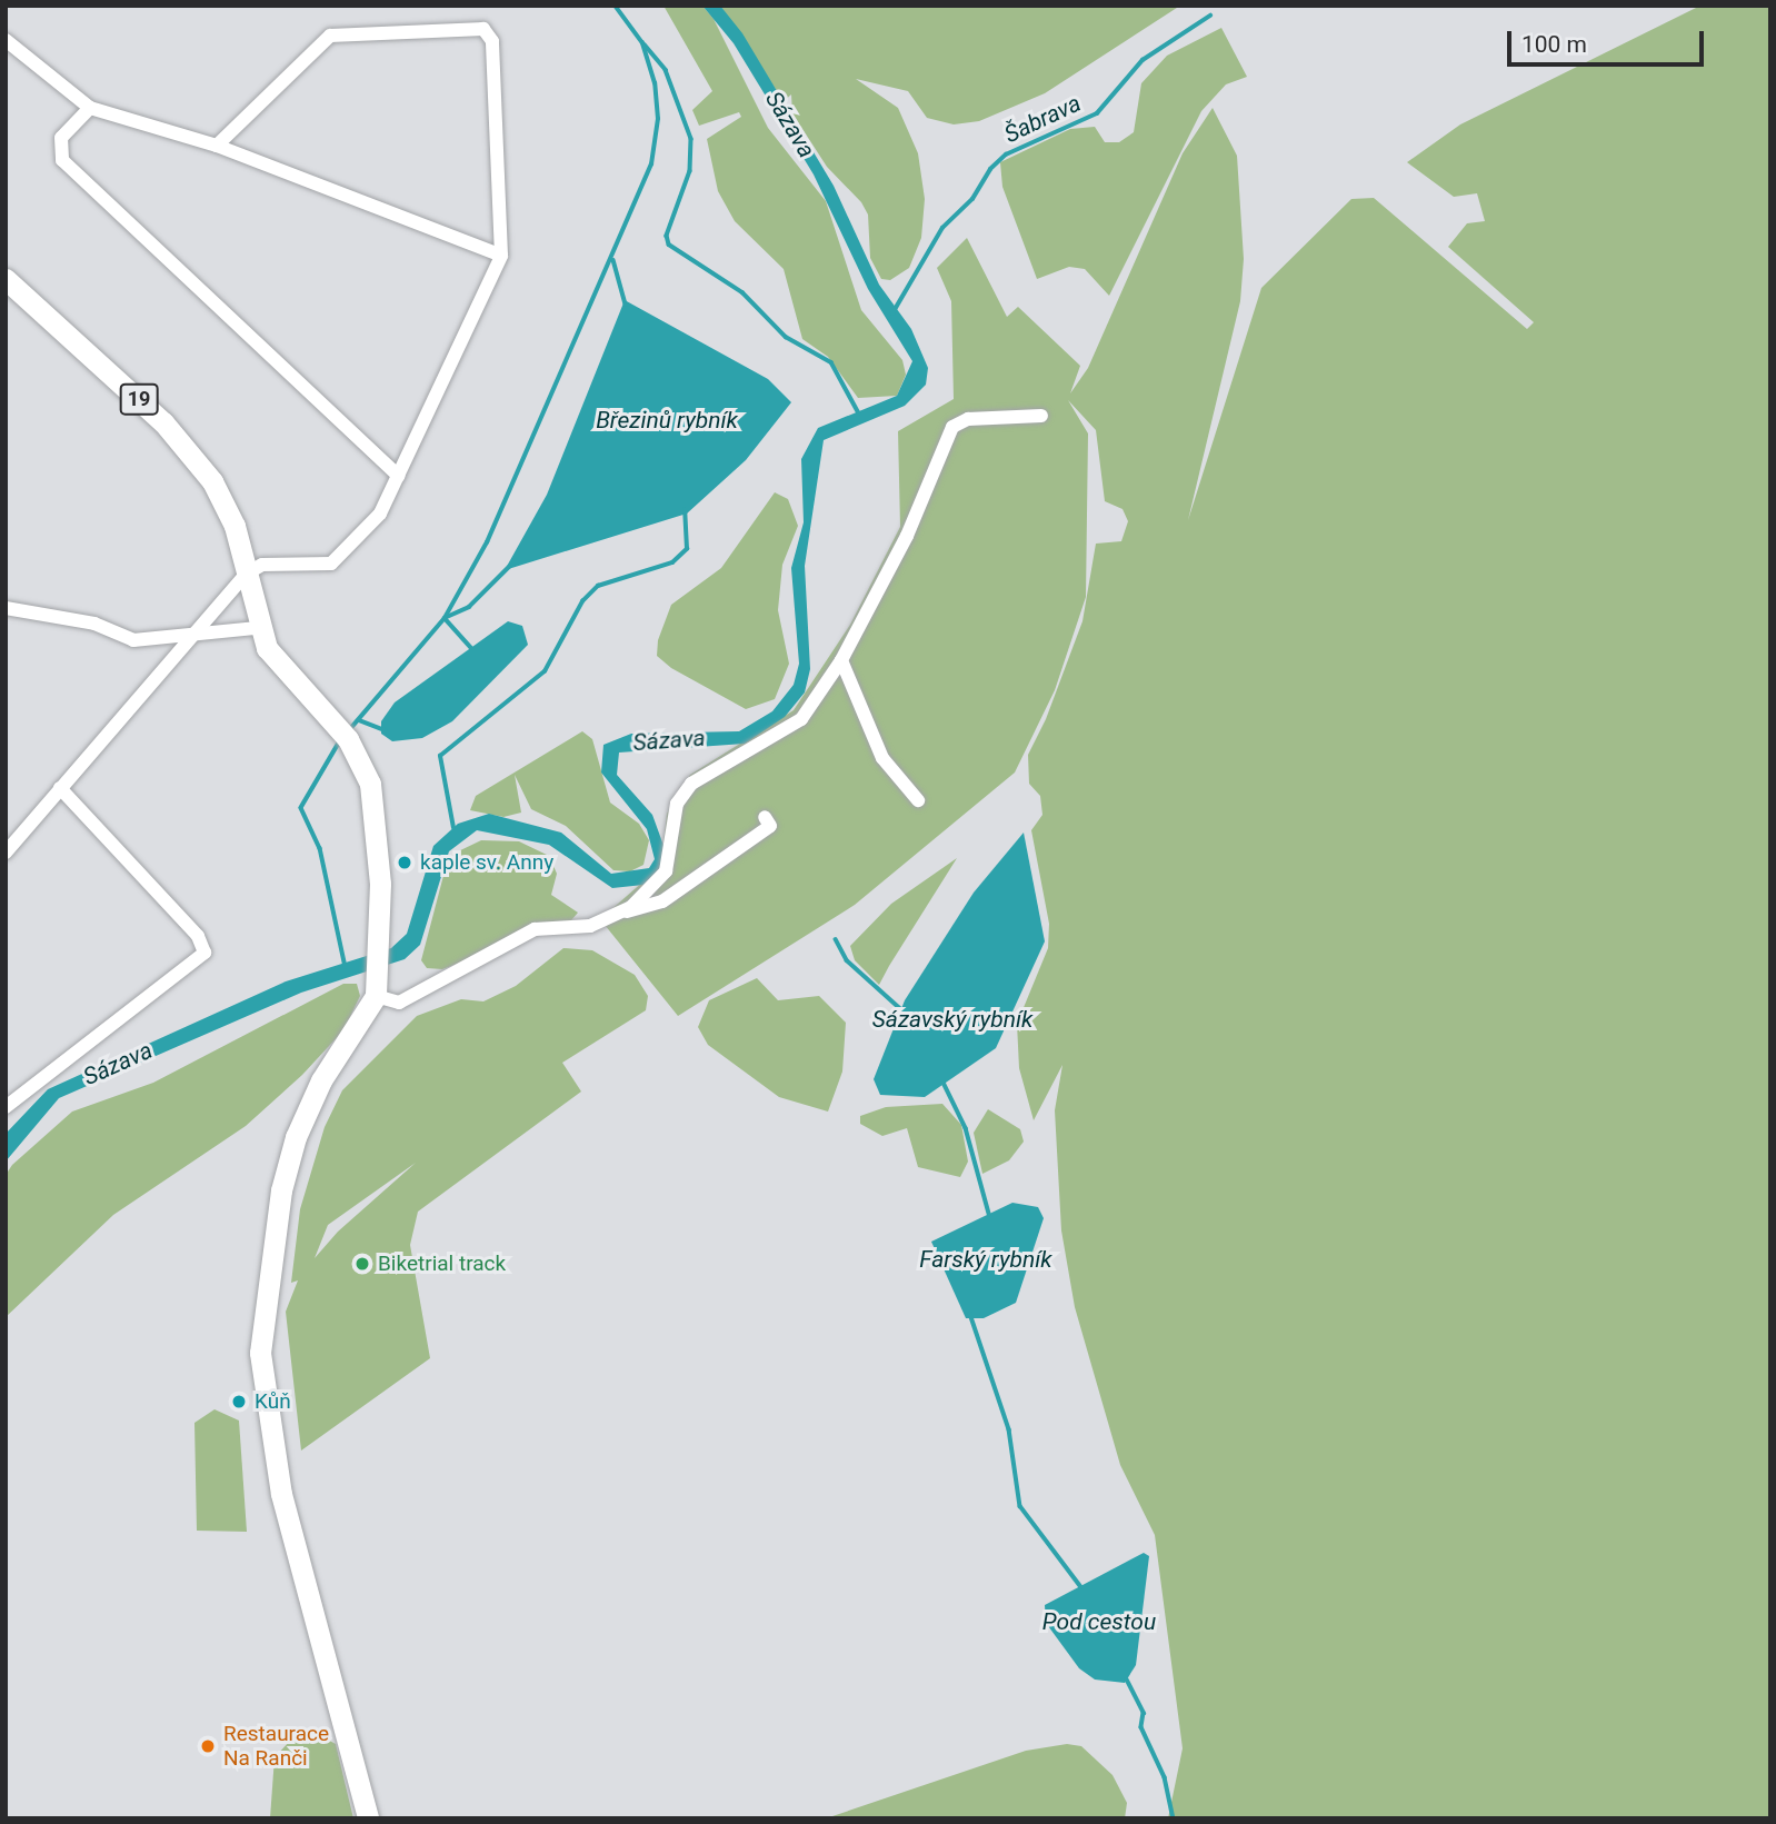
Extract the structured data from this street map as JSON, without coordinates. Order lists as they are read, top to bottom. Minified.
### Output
{"streets":{"main road":["19"]},"water":["Šabrava","Sázava","Březinů rybník","Sázavský rybník","Farský rybník","Pod cestou"],"places":["kaple sv. Anny","Biketrial track","Kůň","Restaurace Na Ranči"],"scale_bar":"100 m"}
